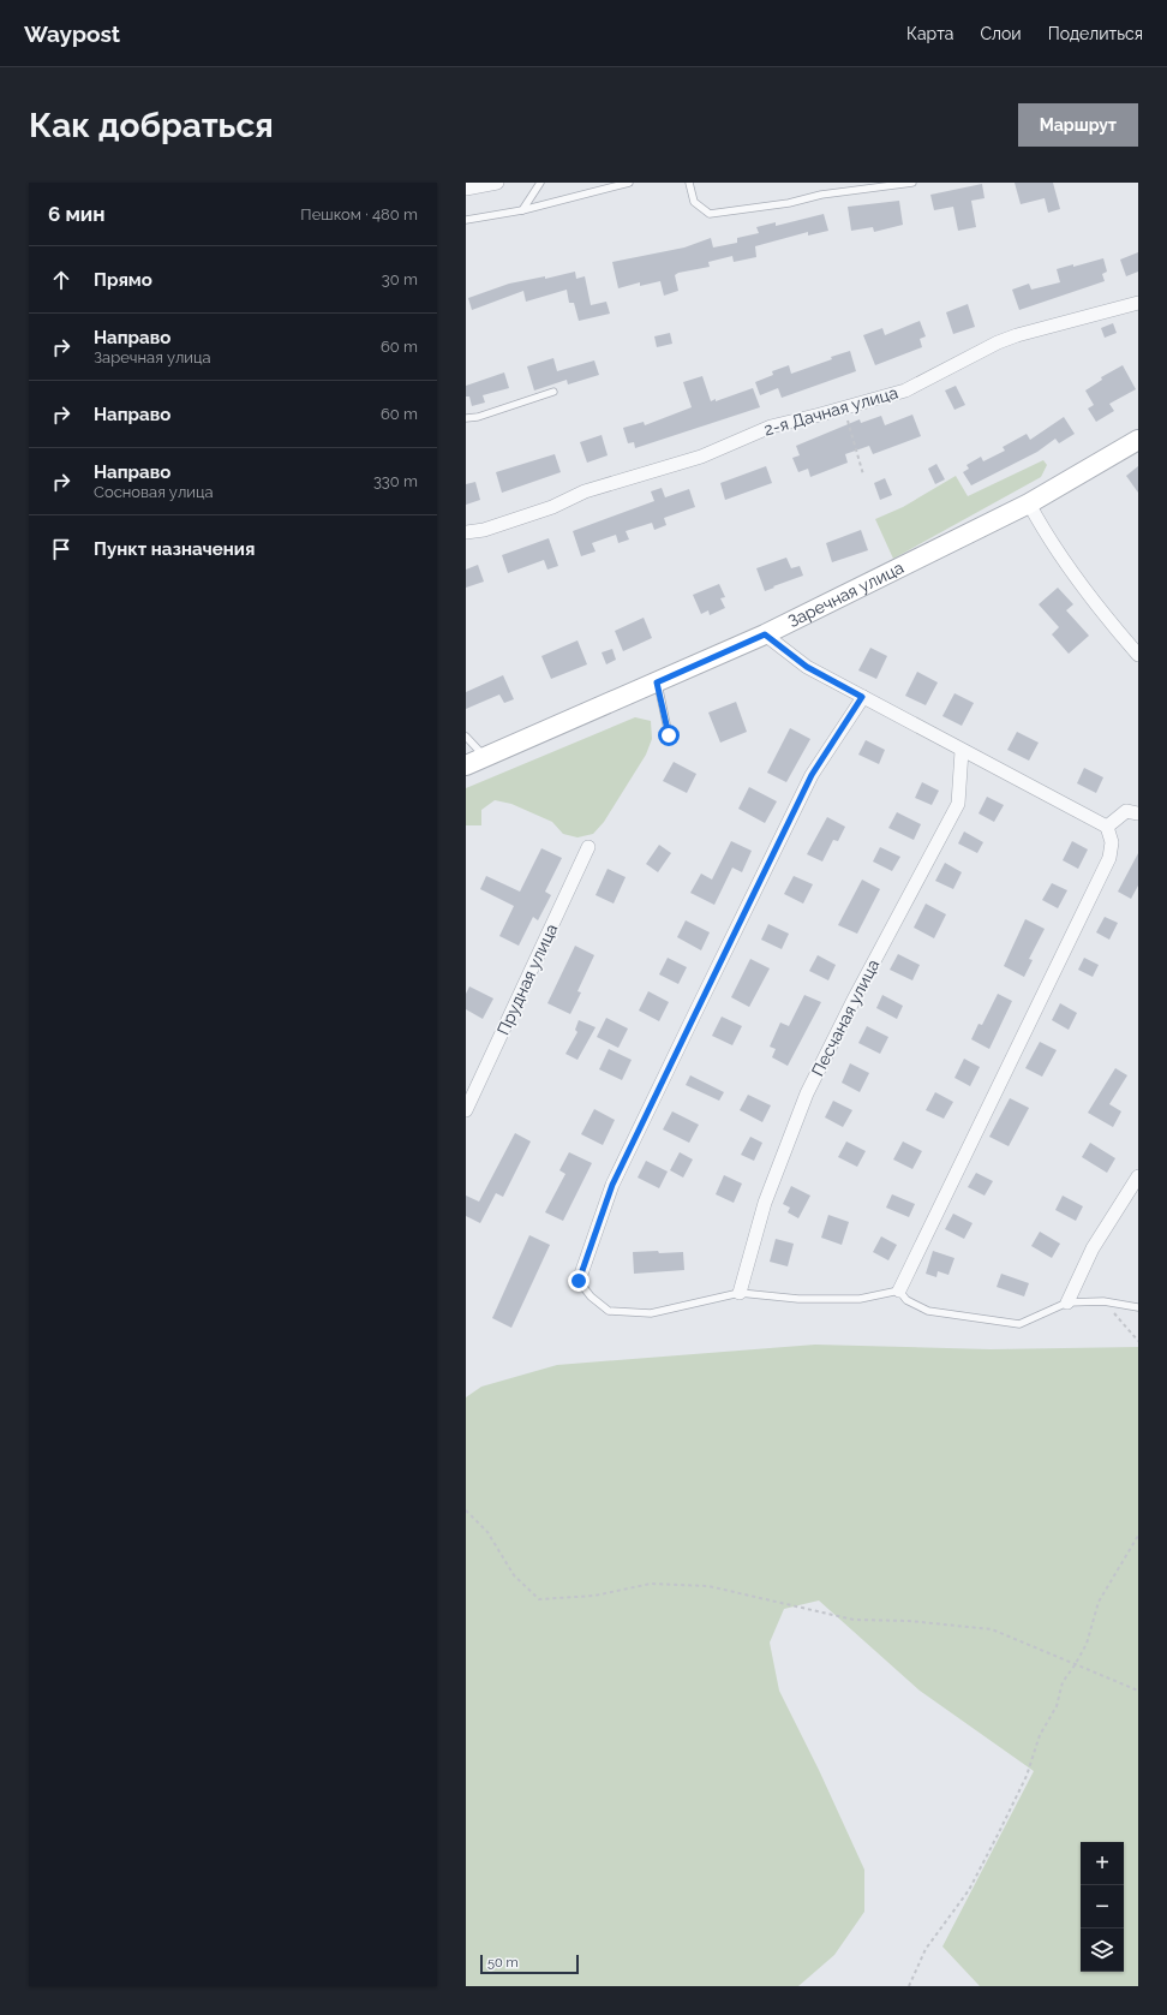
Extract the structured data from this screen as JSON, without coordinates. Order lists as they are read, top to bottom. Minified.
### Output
{"streets":{"main road":["Заречная улица"],"street":["2-я Дачная улица","Прудная улица","Песчаная улица"]},"scale_bar":"50 m","page":{"header":"Waypost","nav":["Карта","Слои","Поделиться"],"buttons":"Маршрут","title":"Как добраться","heading":["6 мин","Пешком · 480 m"],"list":[["Прямо","30 m"],["Направо","Заречная улица","60 m"],["Направо","60 m"],["Направо","Сосновая улица","330 m"],"Пункт назначения"],"map_buttons":["+","−"],"scale":"50 m"}}
